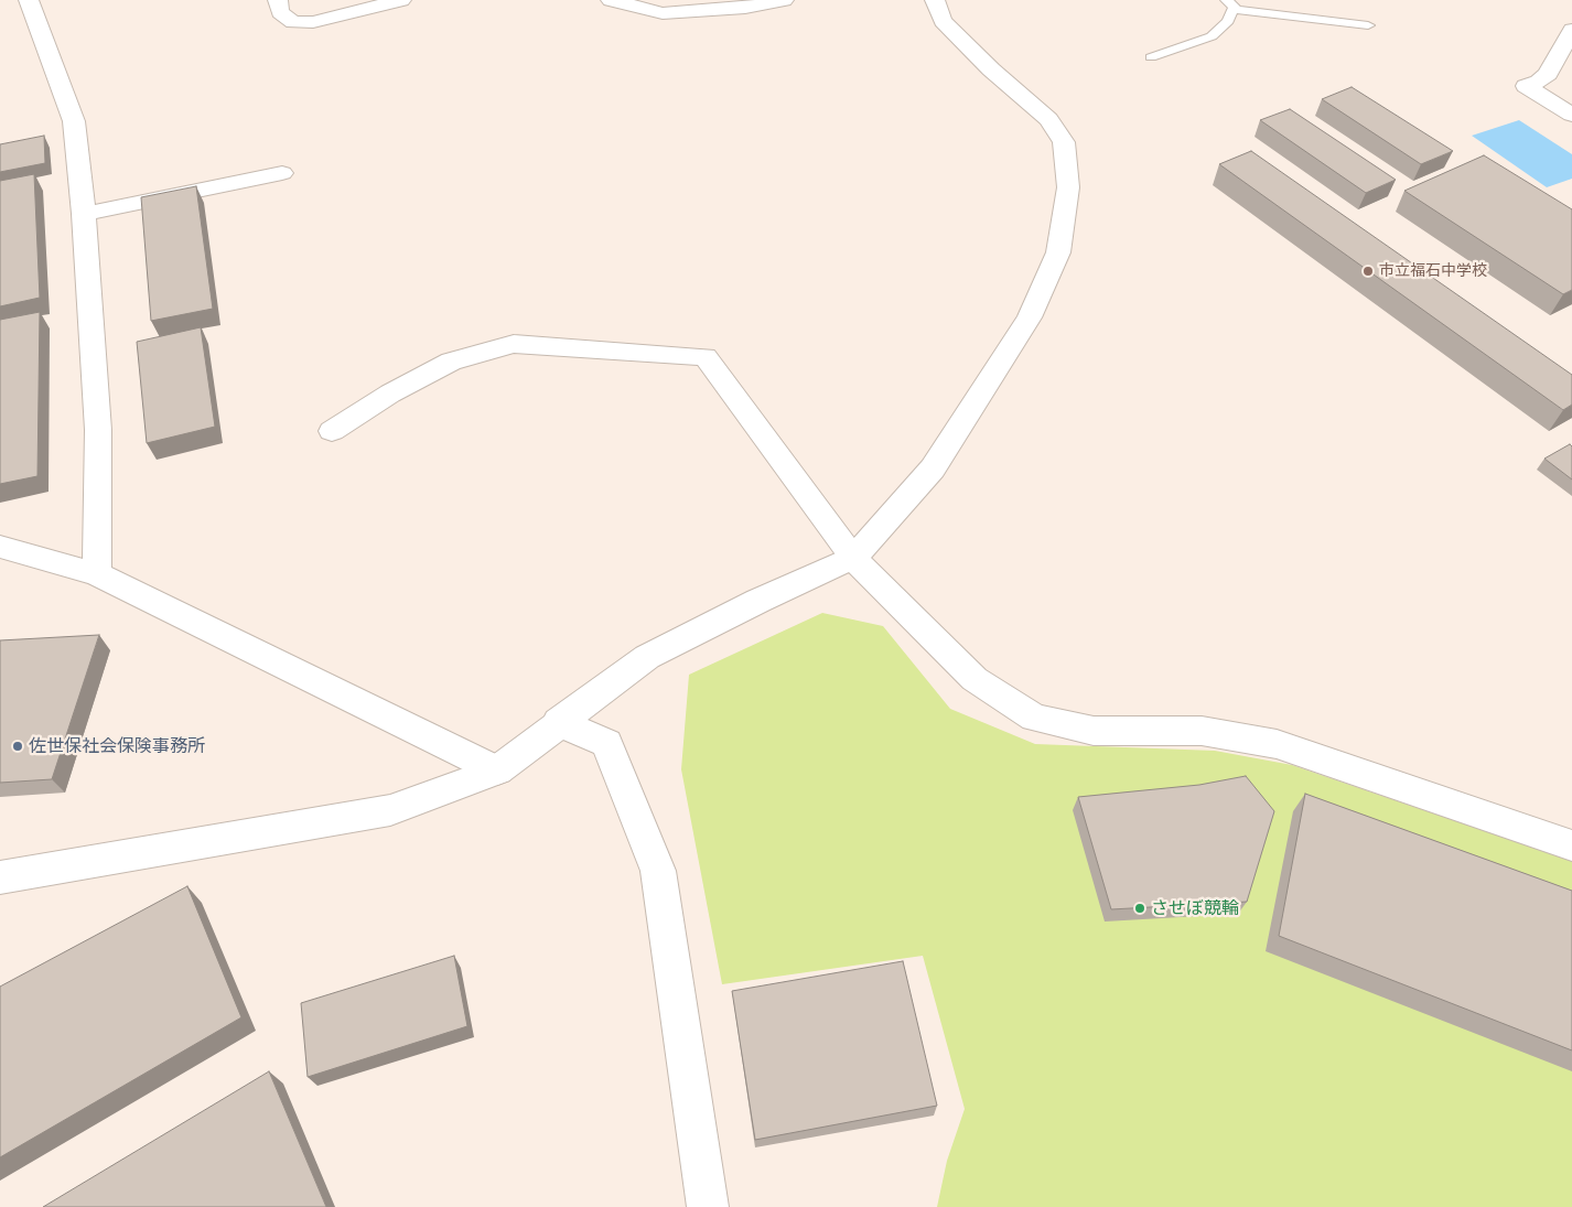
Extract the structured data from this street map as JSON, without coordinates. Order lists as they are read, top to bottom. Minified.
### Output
{"places":["市立福石中学校","佐世保社会保険事務所","させぼ競輪"]}
